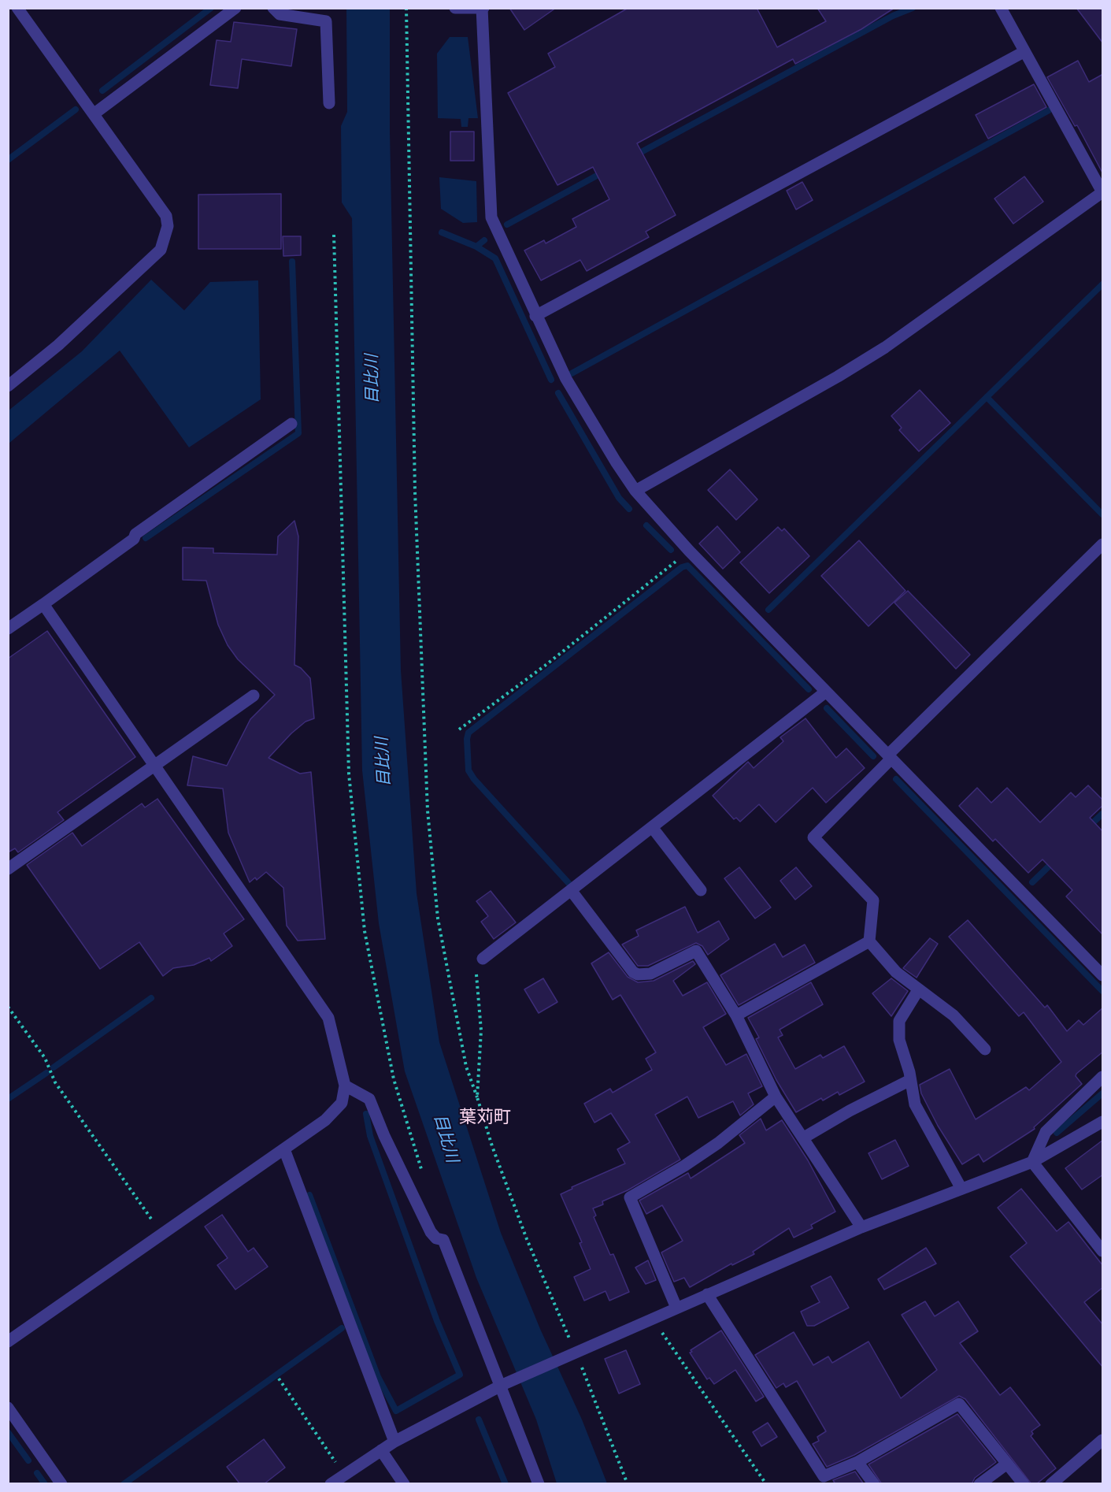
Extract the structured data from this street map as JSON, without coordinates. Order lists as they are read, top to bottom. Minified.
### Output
{"districts":["葉苅町"],"water":["目比川"]}
